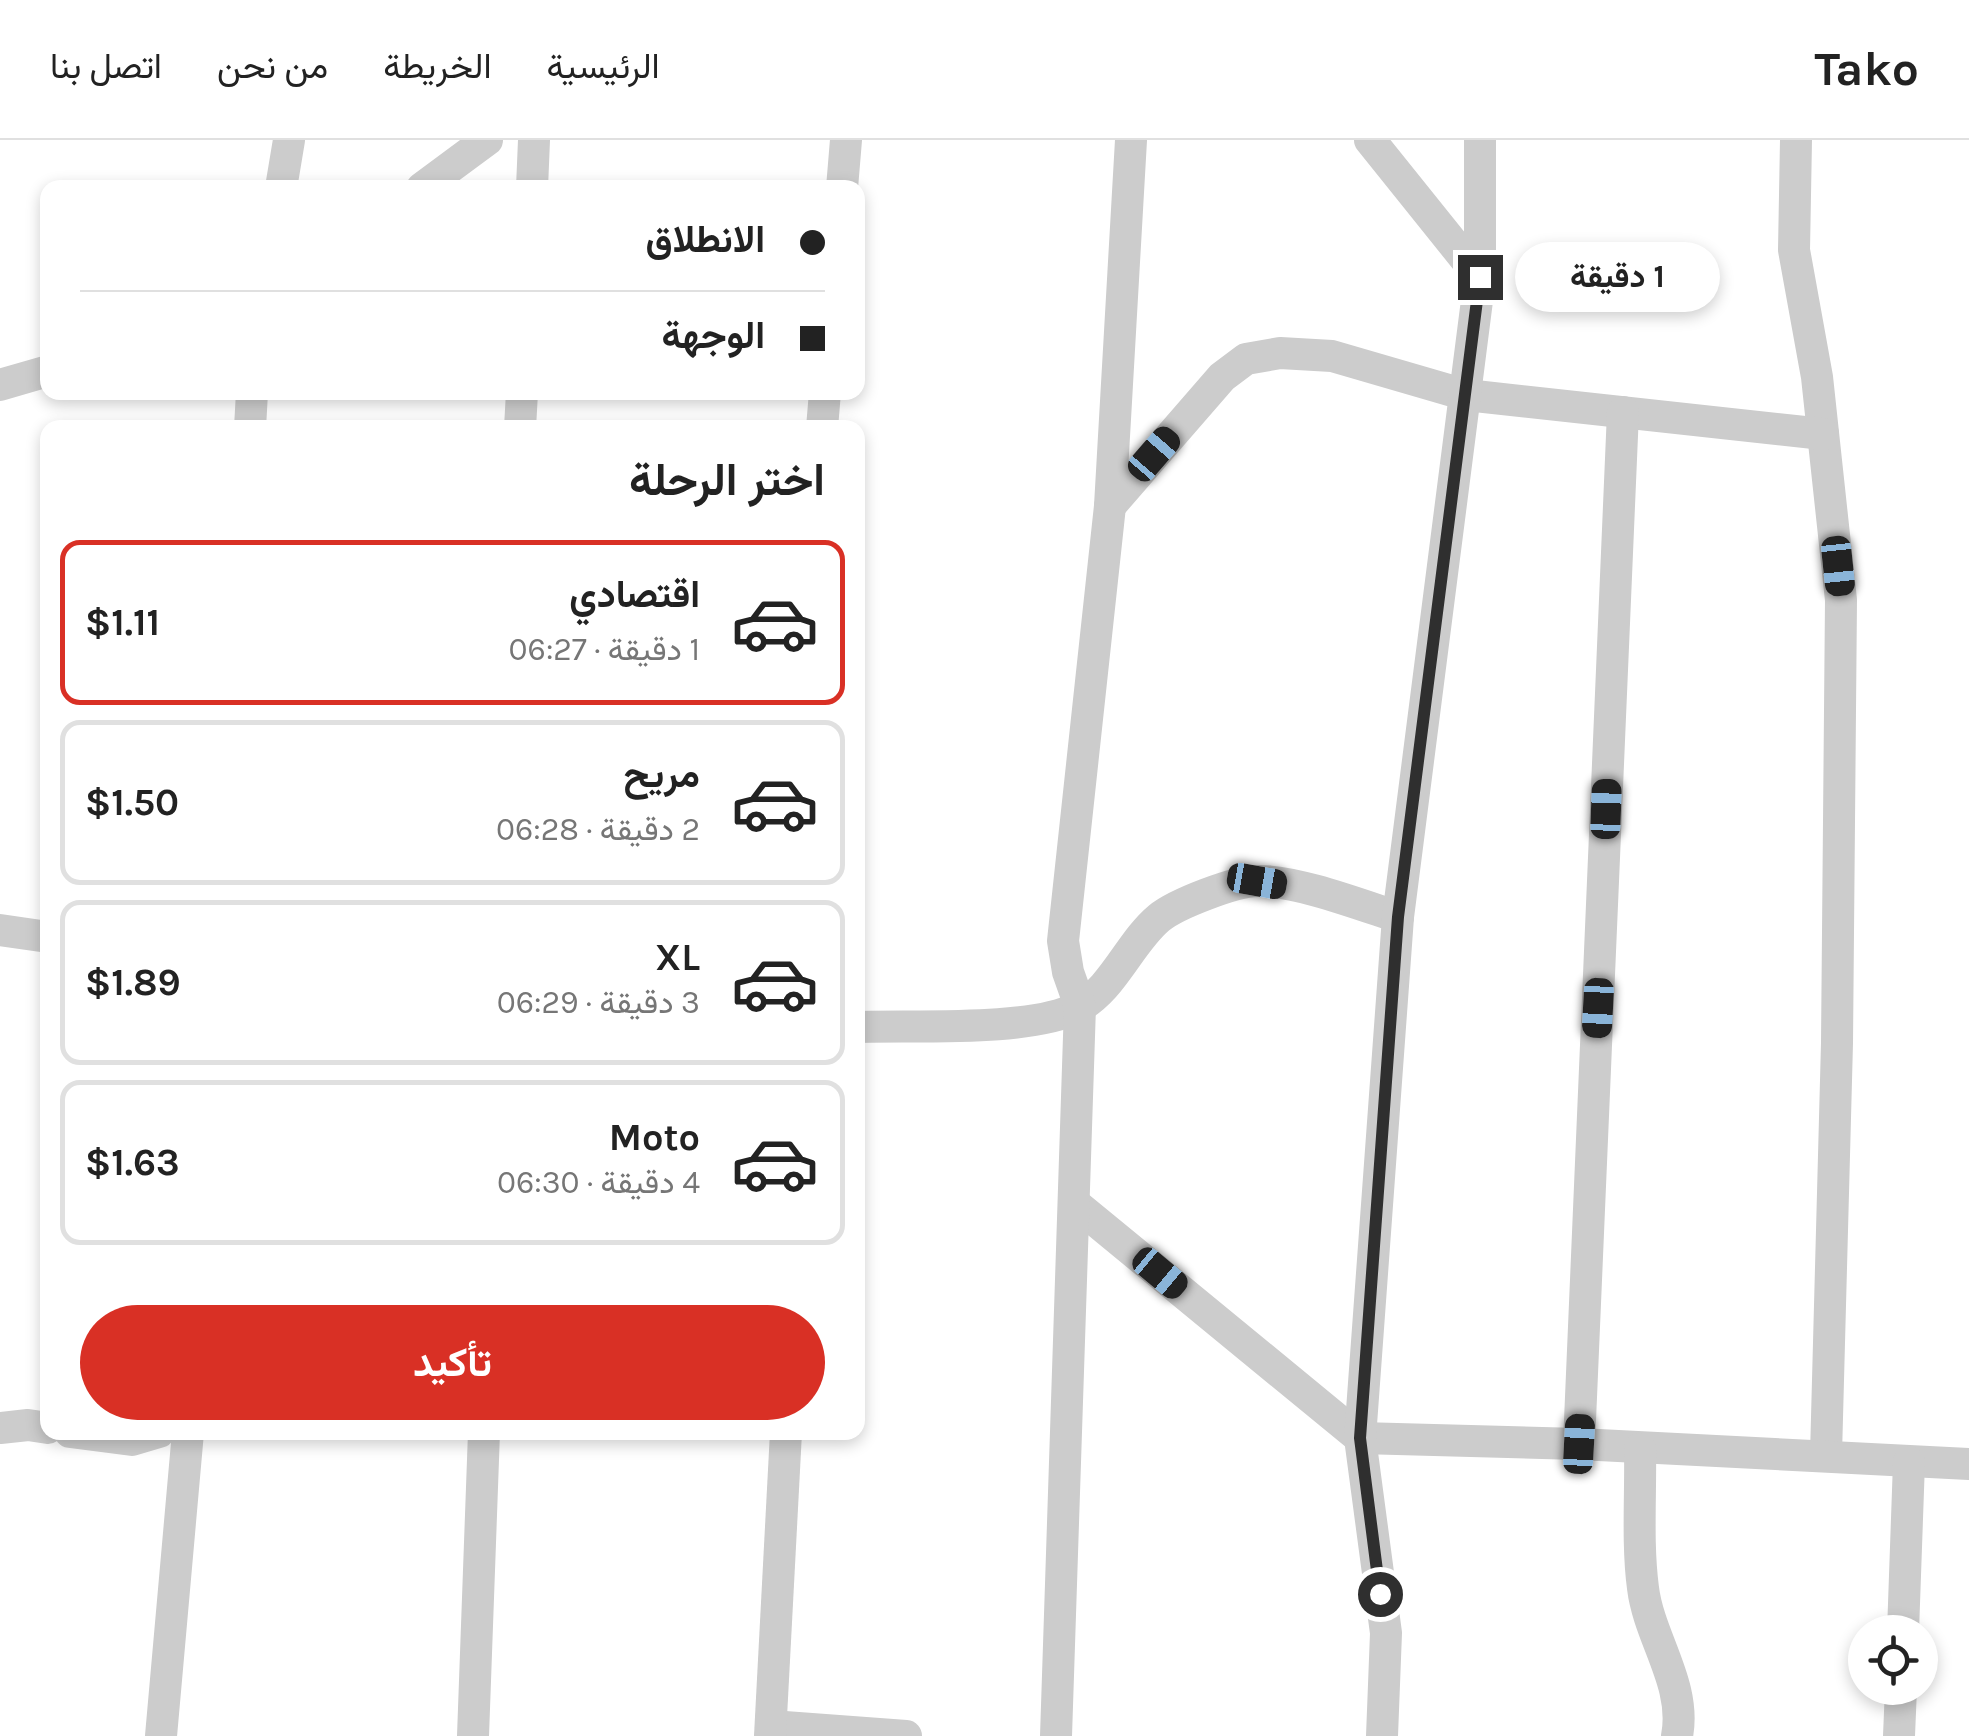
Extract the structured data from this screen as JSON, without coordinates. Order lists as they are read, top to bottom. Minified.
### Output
{"page":{"header":"Tako","nav":["الرئيسية","الخريطة","من نحن","اتصل بنا"],"banner":["الانطلاق","الوجهة"],"bubble":"1 دقيقة","heading":"اختر الرحلة","list":[{"name":"اقتصادي","note":"1 دقيقة · 06:27","value":"$1.11"},{"name":"مريح","note":"2 دقيقة · 06:28","value":"$1.50"},{"name":"XL","note":"3 دقيقة · 06:29","value":"$1.89"},{"name":"Moto","note":"4 دقيقة · 06:30","value":"$1.63"}],"buttons":"تأكيد"}}
